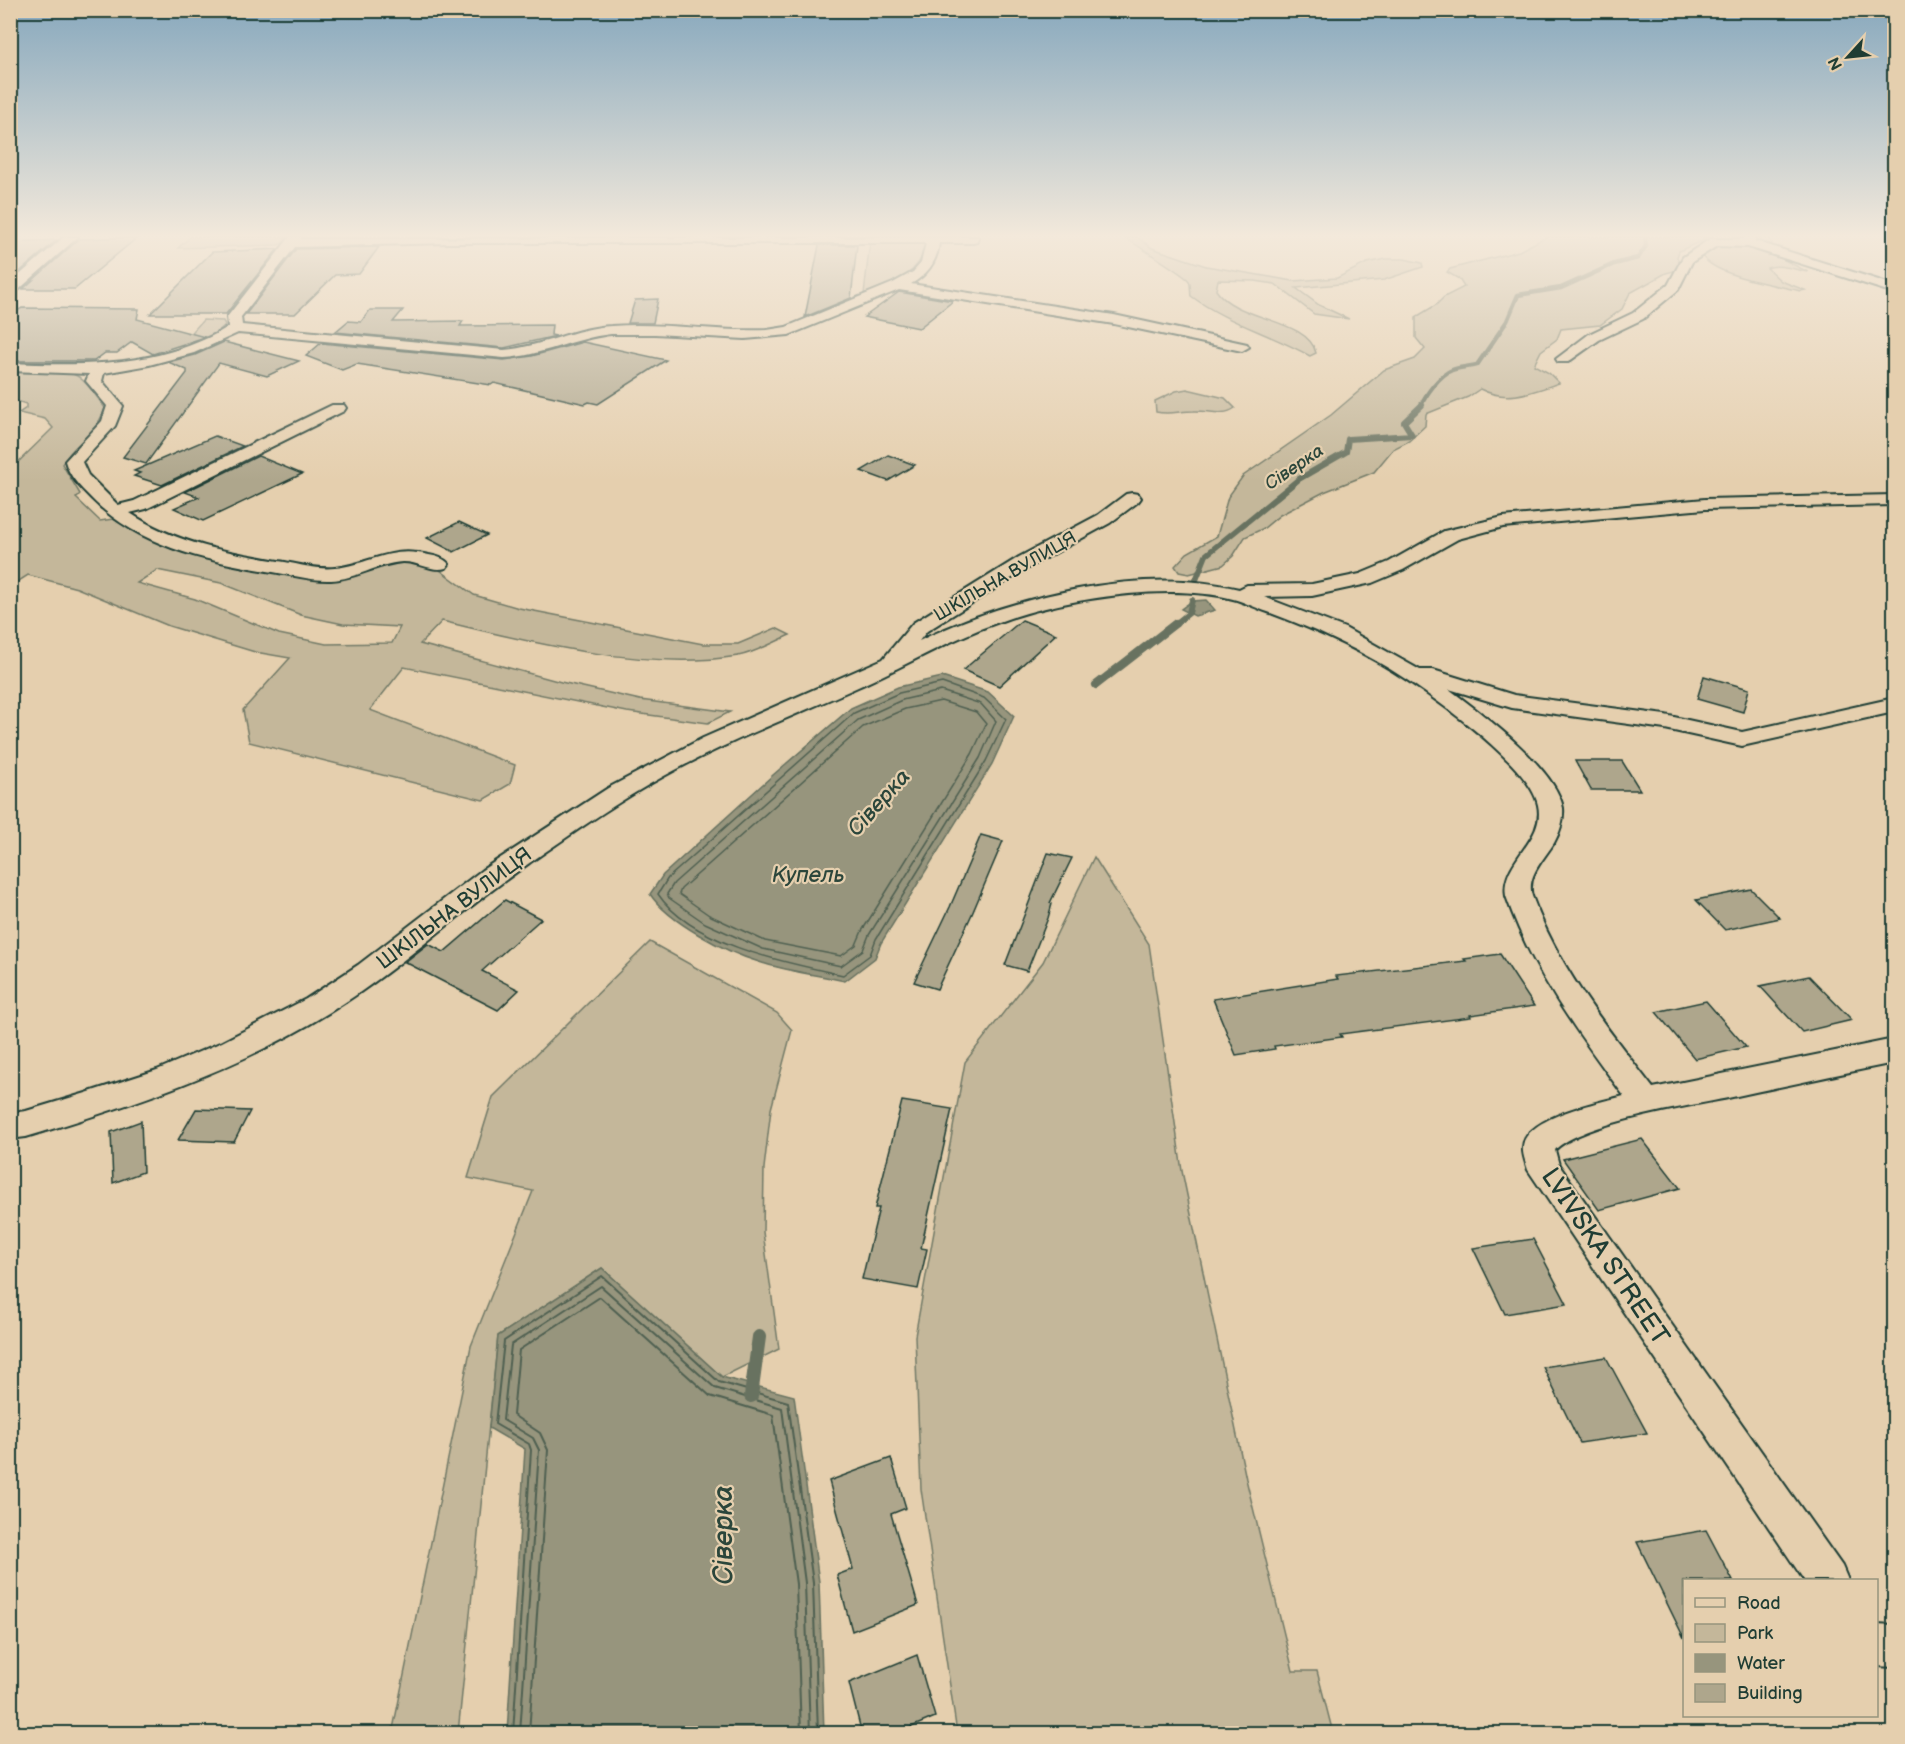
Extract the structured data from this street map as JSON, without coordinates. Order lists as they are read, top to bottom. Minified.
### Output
{"streets":{"street":["ШКІЛЬНА ВУЛИЦЯ","LVIVSKA STREET"]},"crossings":[["ШКІЛЬНА ВУЛИЦЯ","LVIVSKA STREET"]],"water":["Сіверка","Купель"],"legend":["Road","Park","Water","Building"],"north":"bottom left"}
